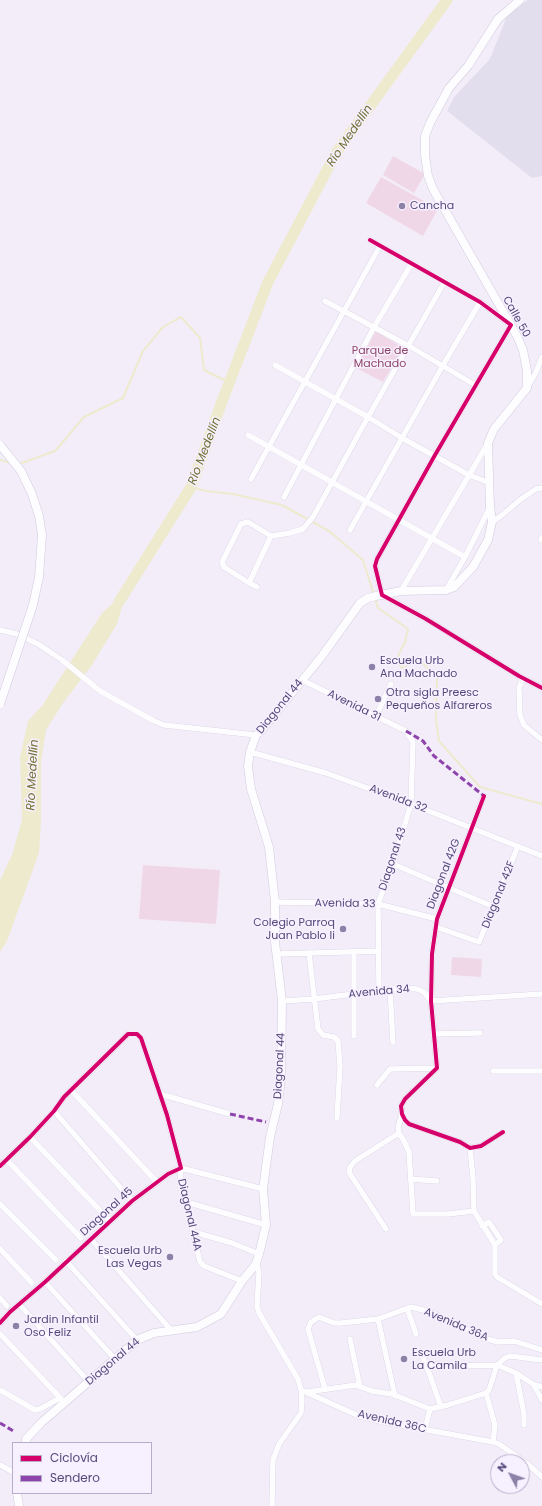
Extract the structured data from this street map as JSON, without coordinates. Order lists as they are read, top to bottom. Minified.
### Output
{"streets":{"main road":["Calle 50","Diagonal 44"],"street":["Avenida 31","Avenida 32","Diagonal 43","Diagonal 42G","Diagonal 42F","Avenida 33","Avenida 34","Diagonal 45","Diagonal 44A","Avenida 36A","Avenida 36C"]},"crossings":[["Avenida 31","Diagonal 44"],["Avenida 31","Diagonal 43"],["Diagonal 44","Avenida 32"],["Diagonal 44","Avenida 33"],["Diagonal 44","Avenida 34"],["Diagonal 44","Diagonal 44A"],["Avenida 32","Diagonal 43"],["Avenida 32","Diagonal 42G"],["Avenida 32","Diagonal 42F"],["Diagonal 43","Avenida 33"],["Diagonal 43","Avenida 34"],["Diagonal 42G","Diagonal 42F"],["Diagonal 42G","Avenida 33"],["Diagonal 42G","Avenida 34"],["Diagonal 45","Diagonal 44A"]],"water":["Río Medellín"],"parks":["Parque de Machado"],"places":["Cancha","Escuela Urb Ana Machado","Otra sigla Preesc Pequeños Alfareros","Colegio Parroq Juan Pablo Ii","Escuela Urb Las Vegas","Jardin Infantil Oso Feliz","Escuela Urb La Camila"],"legend":["Ciclovía","Sendero"],"north":"top left"}
